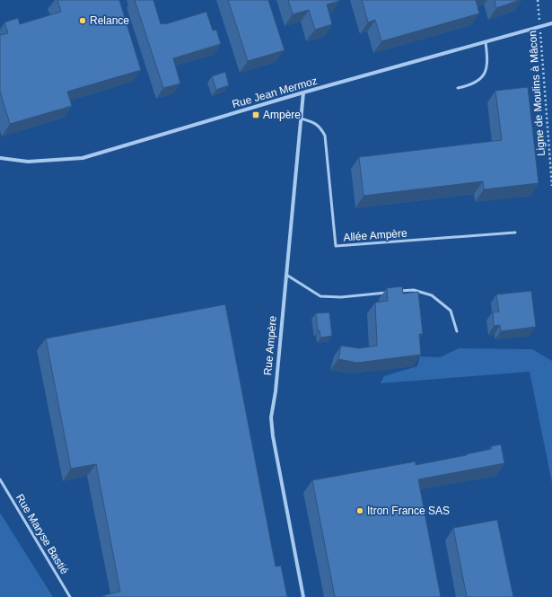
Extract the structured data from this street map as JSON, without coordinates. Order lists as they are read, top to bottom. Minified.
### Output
{"streets":{"street":["Rue Jean Mermoz","Rue Ampère"],"lane":["Allée Ampère","Rue Maryse Bastié"],"path":["Ligne de Moulins à Mâcon"]},"crossings":[["Rue Jean Mermoz","Ligne de Moulins à Mâcon"],["Rue Jean Mermoz","Rue Ampère"],["Allée Ampère","Rue Ampère"]],"places":{"other":["Relance","Itron France SAS"],"transit":["Ampère"]}}
